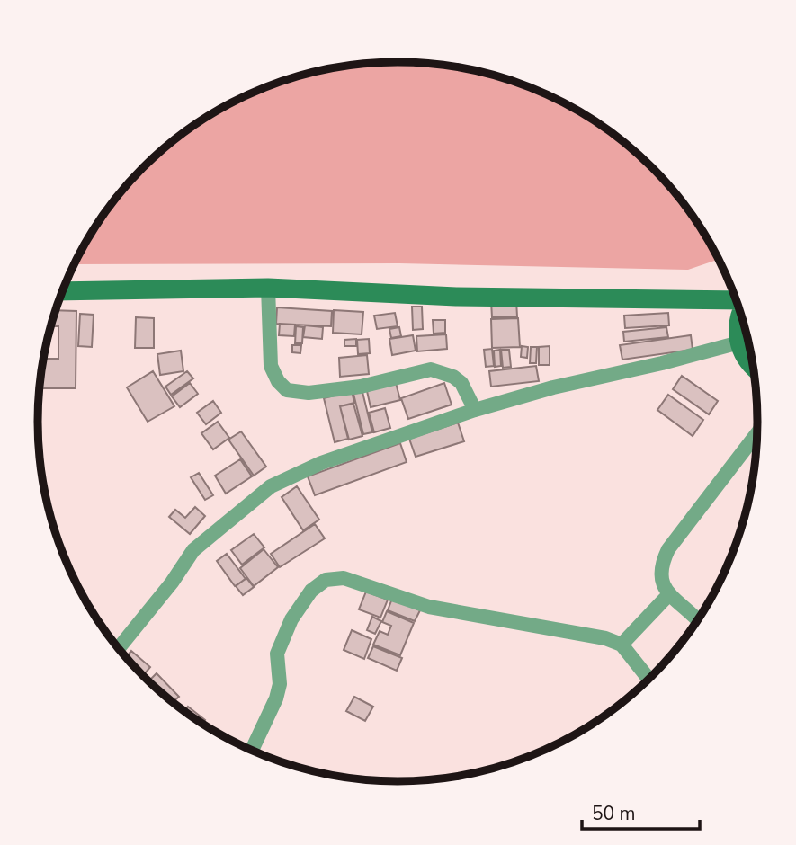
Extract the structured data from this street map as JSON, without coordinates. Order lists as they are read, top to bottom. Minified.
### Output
{"scale_bar":"50 m"}
